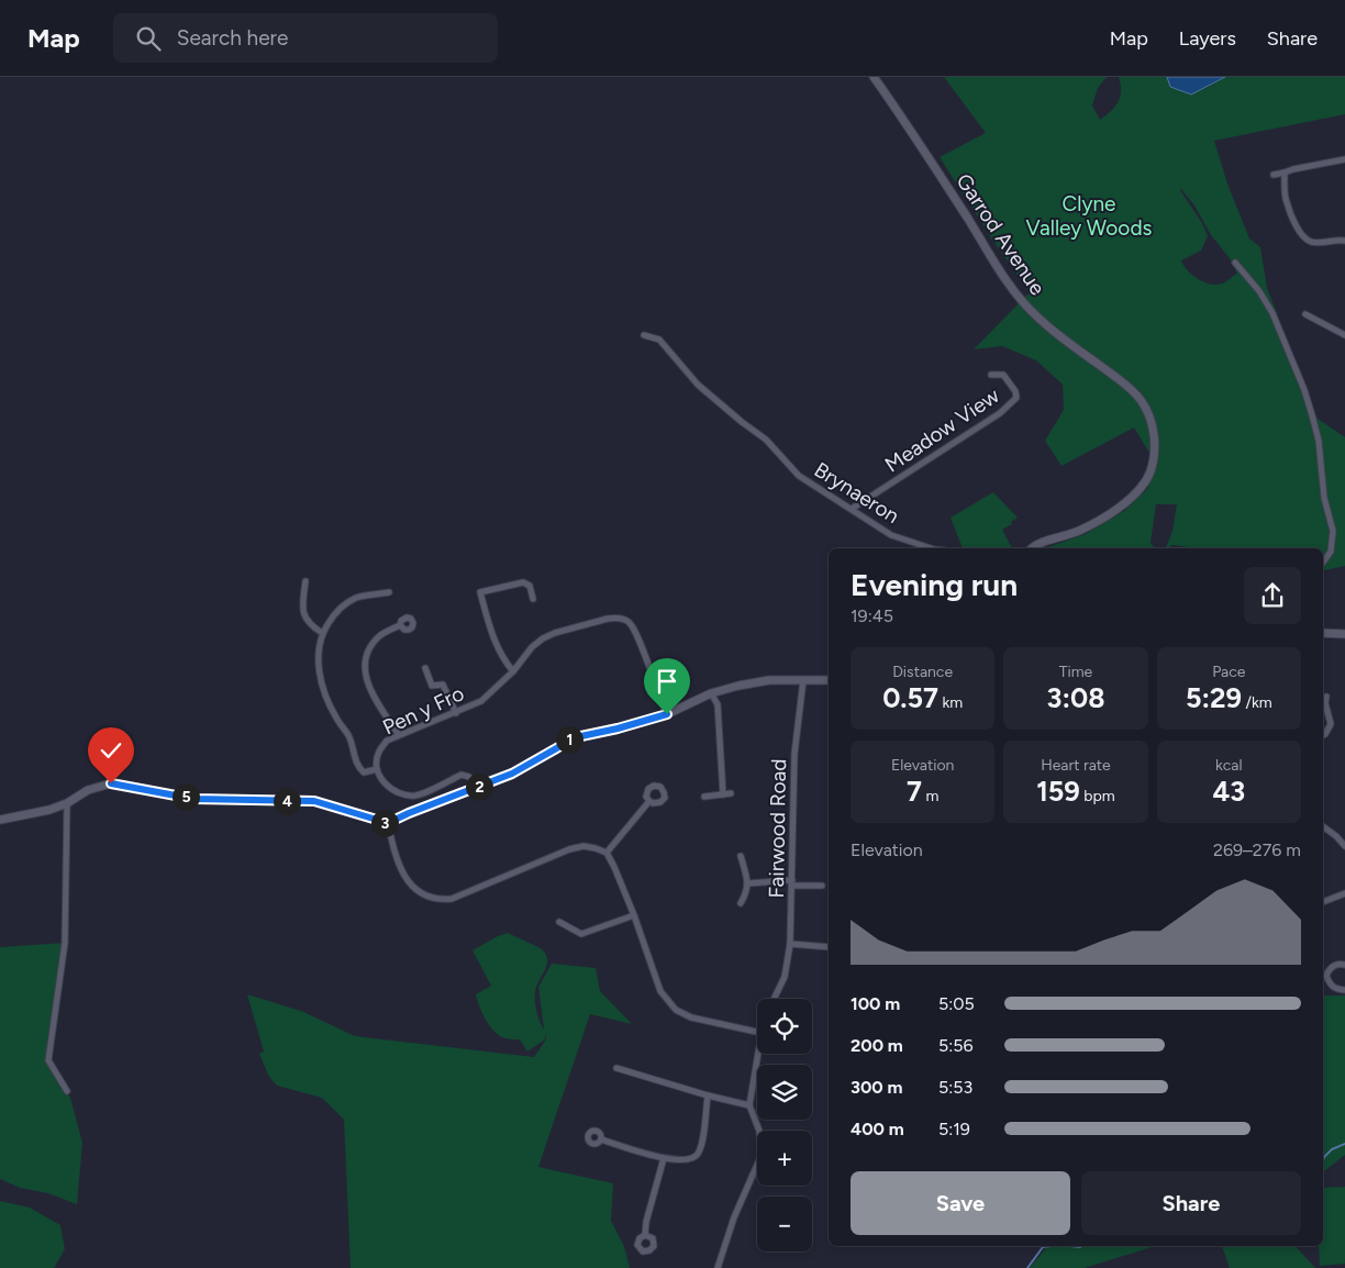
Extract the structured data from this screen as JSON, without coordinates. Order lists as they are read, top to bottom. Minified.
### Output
{"streets":{"street":["Garrod Avenue","Meadow View","Brynaeron","Pen y Fro","Fairwood Road"]},"crossings":[["Meadow View","Brynaeron"]],"parks":["Clyne Valley Woods"],"page":{"header":"Map","search":"Search here","nav":["Map","Layers","Share"],"heading":["Evening run","19:45"],"stats":[["Distance","0.57 km"],["Time","3:08"],["Pace","5:29 /km"],["Elevation","7 m"],["Heart rate","159 bpm"],["kcal","43"]],"pins":["1","2","5","4","3"],"chart":["Elevation","269–276 m"],"list":[{"name":"100 m","note":"5:05"},{"name":"200 m","note":"5:56"},{"name":"300 m","note":"5:53"},{"name":"400 m","note":"5:19"}],"map_buttons":["+","−"],"buttons":["Save","Share"]}}
